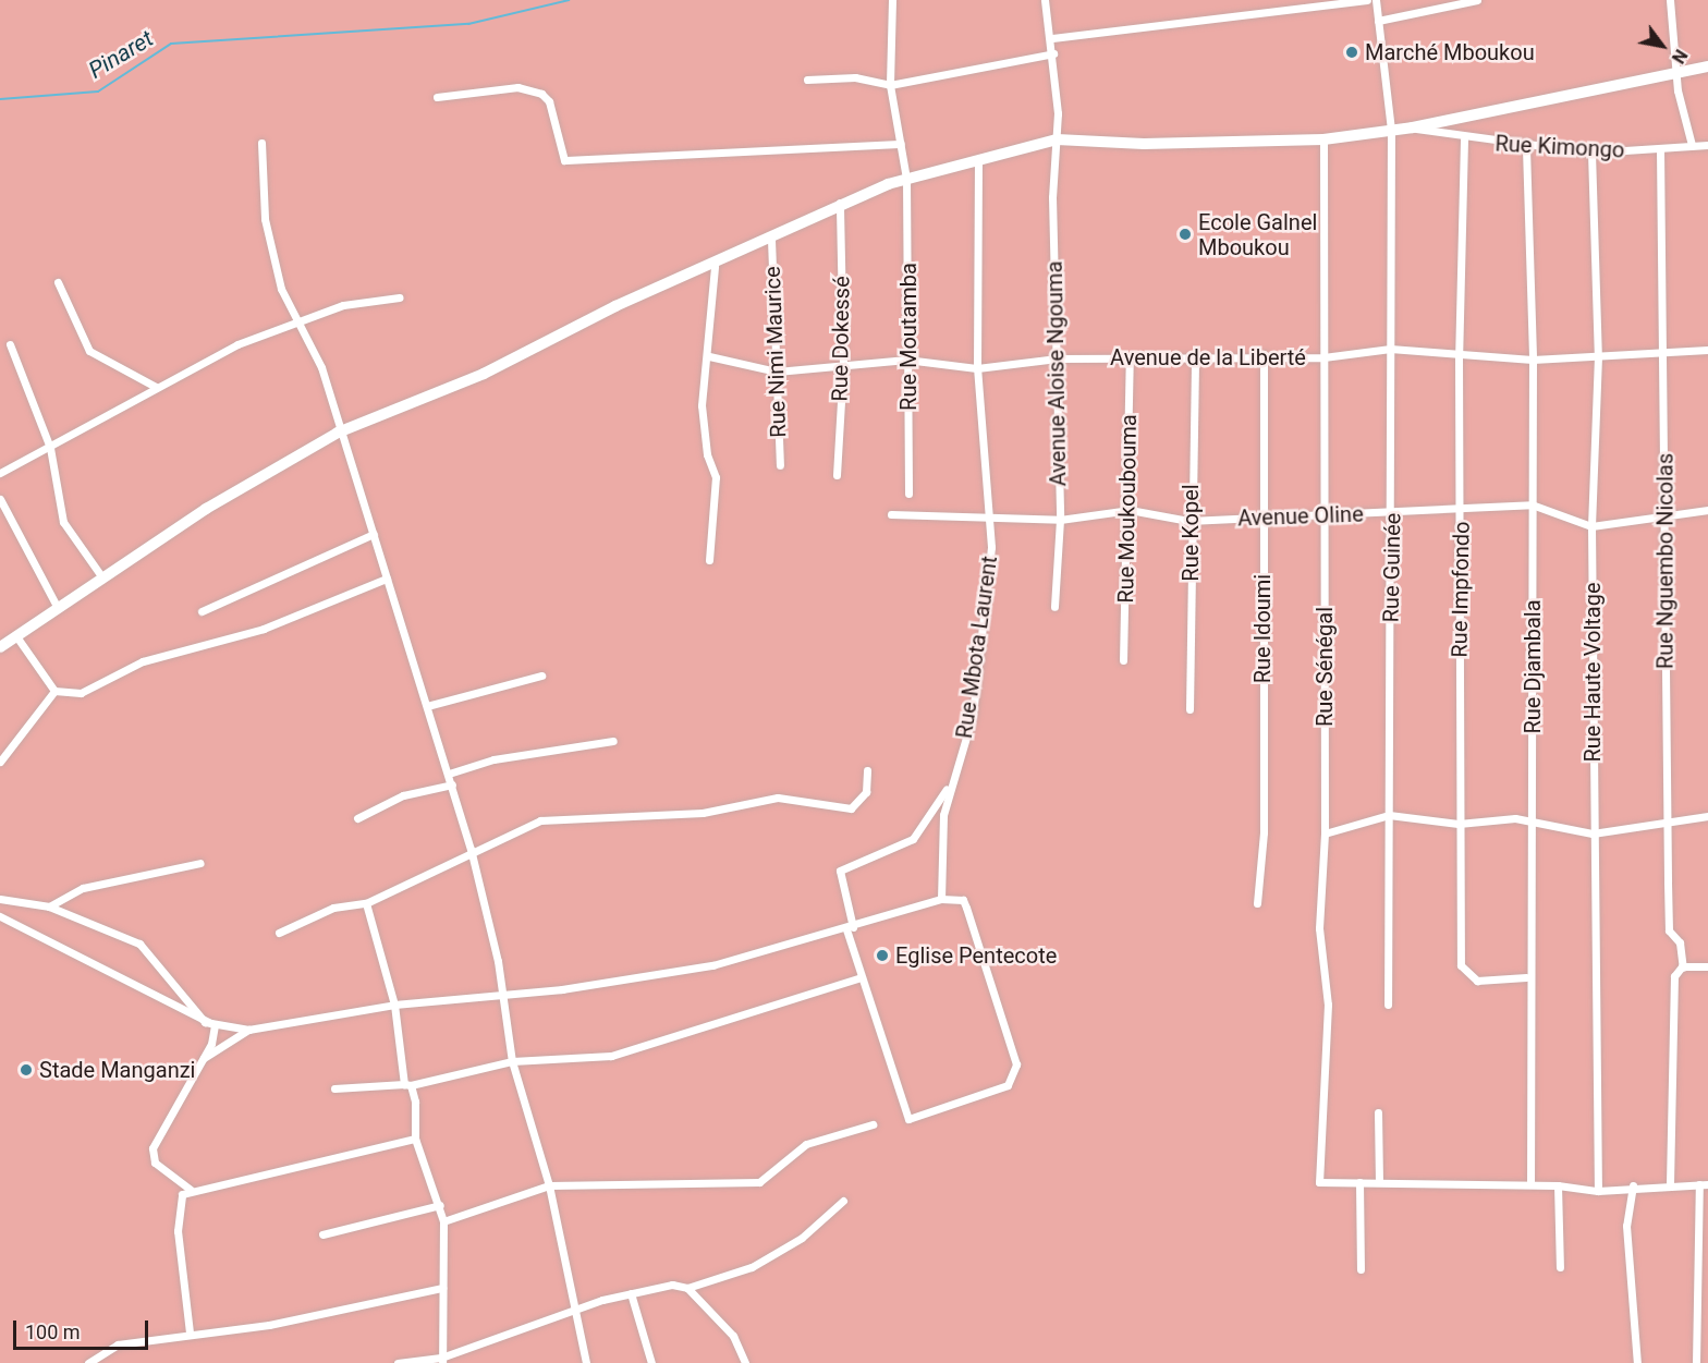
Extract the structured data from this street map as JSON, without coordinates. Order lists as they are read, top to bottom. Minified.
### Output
{"streets":{"street":["Rue Kimongo","Rue Moutamba","Rue Dokessé","Rue Nimi Maurice","Avenue de la Liberté","Avenue Aloise Ngouma","Rue Moukoubouma","Avenue Oline","Rue Kopel","Rue Nguembo Nicolas","Rue Guinée","Rue Impfondo","Rue Idoumi","Rue Mbota Laurent","Rue Sénégal","Rue Djambala","Rue Haute Voltage"]},"crossings":[["Rue Kimongo","Rue Nguembo Nicolas"],["Rue Kimongo","Rue Impfondo"],["Rue Kimongo","Rue Djambala"],["Rue Kimongo","Rue Haute Voltage"],["Rue Moutamba","Avenue de la Liberté"],["Rue Dokessé","Avenue de la Liberté"],["Rue Nimi Maurice","Avenue de la Liberté"],["Avenue de la Liberté","Avenue Aloise Ngouma"],["Avenue de la Liberté","Rue Moukoubouma"],["Avenue de la Liberté","Rue Kopel"],["Avenue de la Liberté","Rue Nguembo Nicolas"],["Avenue de la Liberté","Rue Guinée"],["Avenue de la Liberté","Rue Impfondo"],["Avenue de la Liberté","Rue Idoumi"],["Avenue de la Liberté","Rue Mbota Laurent"],["Avenue de la Liberté","Rue Sénégal"],["Avenue de la Liberté","Rue Djambala"],["Avenue de la Liberté","Rue Haute Voltage"],["Avenue Aloise Ngouma","Avenue Oline"],["Rue Moukoubouma","Avenue Oline"],["Avenue Oline","Rue Kopel"],["Avenue Oline","Rue Guinée"],["Avenue Oline","Rue Impfondo"],["Avenue Oline","Rue Idoumi"],["Avenue Oline","Rue Mbota Laurent"],["Avenue Oline","Rue Sénégal"],["Avenue Oline","Rue Djambala"],["Avenue Oline","Rue Haute Voltage"],["Rue Impfondo","Rue Djambala"]],"water":["Pinaret"],"places":["Marché Mboukou","Ecole Galnel Mboukou","Eglise Pentecote","Stade Manganzi"],"scale_bar":"100 m","north":"bottom right"}
